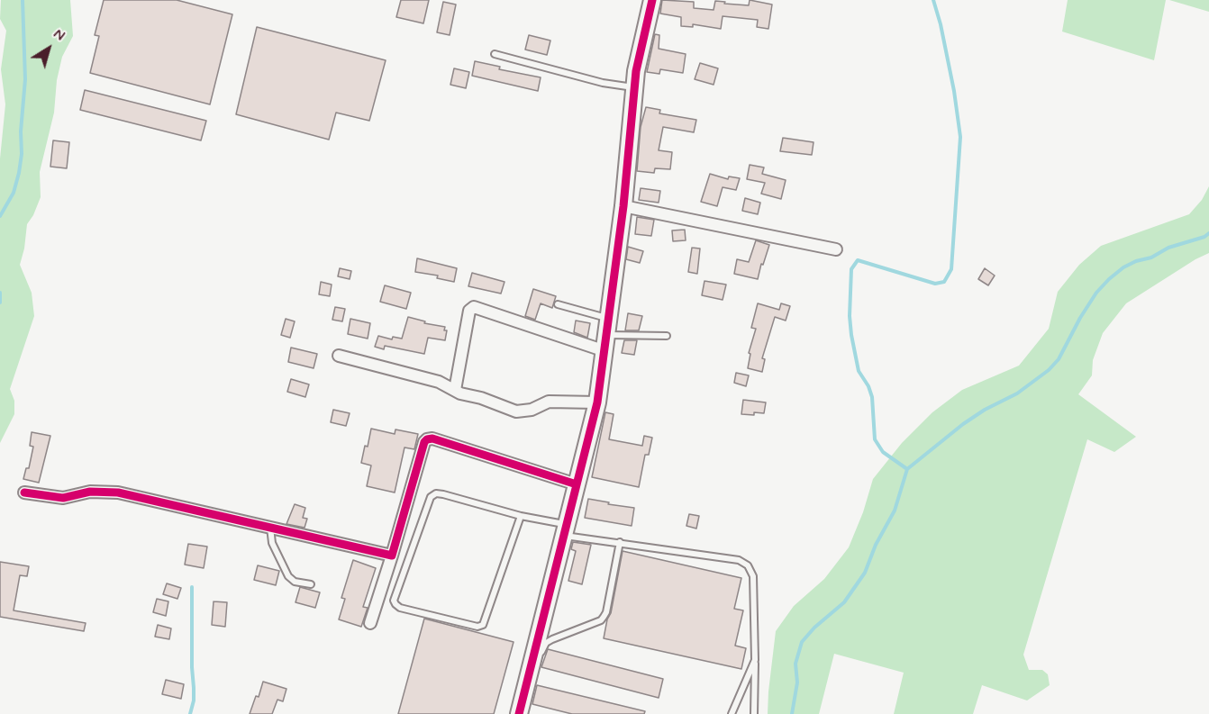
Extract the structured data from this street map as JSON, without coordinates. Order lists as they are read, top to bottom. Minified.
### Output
{"north":"top right"}
